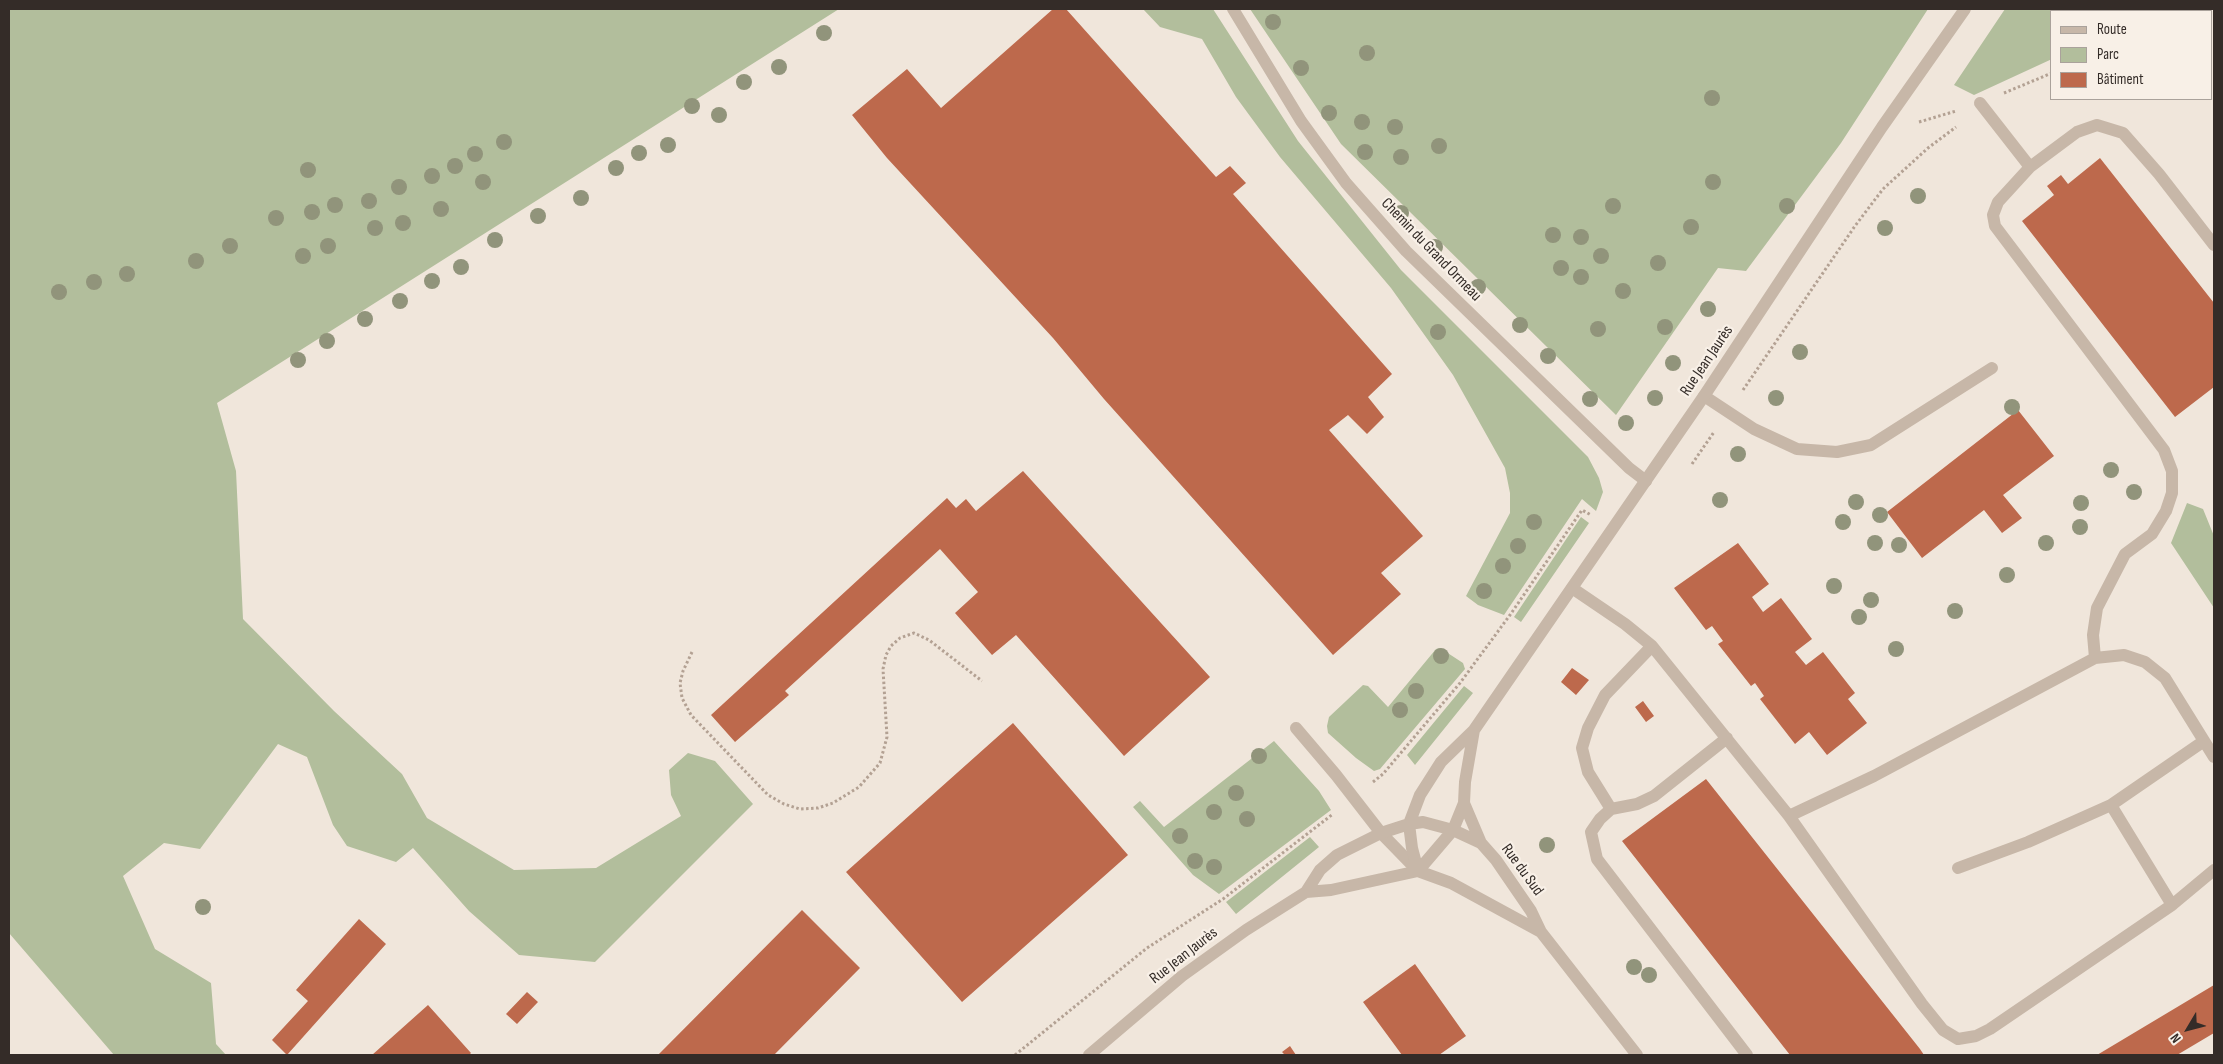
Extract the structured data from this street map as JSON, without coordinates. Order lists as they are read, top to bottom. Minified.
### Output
{"streets":{"street":["Chemin du Grand Ormeau","Rue Jean Jaurès","Rue du Sud"]},"crossings":[["Chemin du Grand Ormeau","Rue Jean Jaurès"],["Rue Jean Jaurès","Rue du Sud"]],"legend":["Route","Parc","Bâtiment"],"north":"bottom left"}
